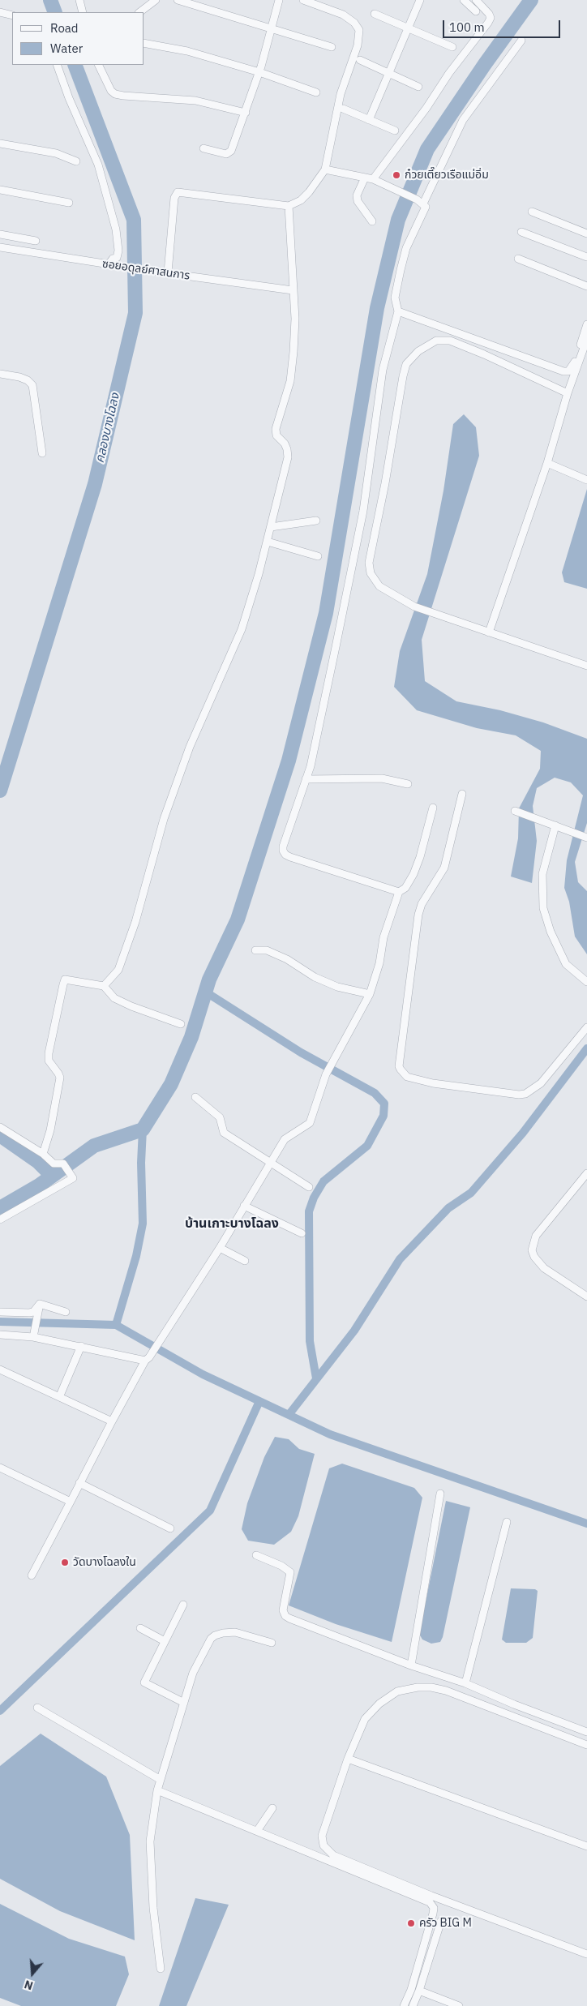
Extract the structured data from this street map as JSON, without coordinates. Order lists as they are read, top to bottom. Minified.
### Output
{"streets":{"street":["ซอยอดุลย์ศาสนการ"]},"districts":["บ้านเกาะบางโฉลง"],"water":["คลองบางโฉลง"],"places":["ก๋วยเตี๊ยวเรือแม่อิ่ม","วัดบางโฉลงใน","ครัว BIG M"],"legend":["Road","Water"],"scale_bar":"100 m","north":"bottom"}
